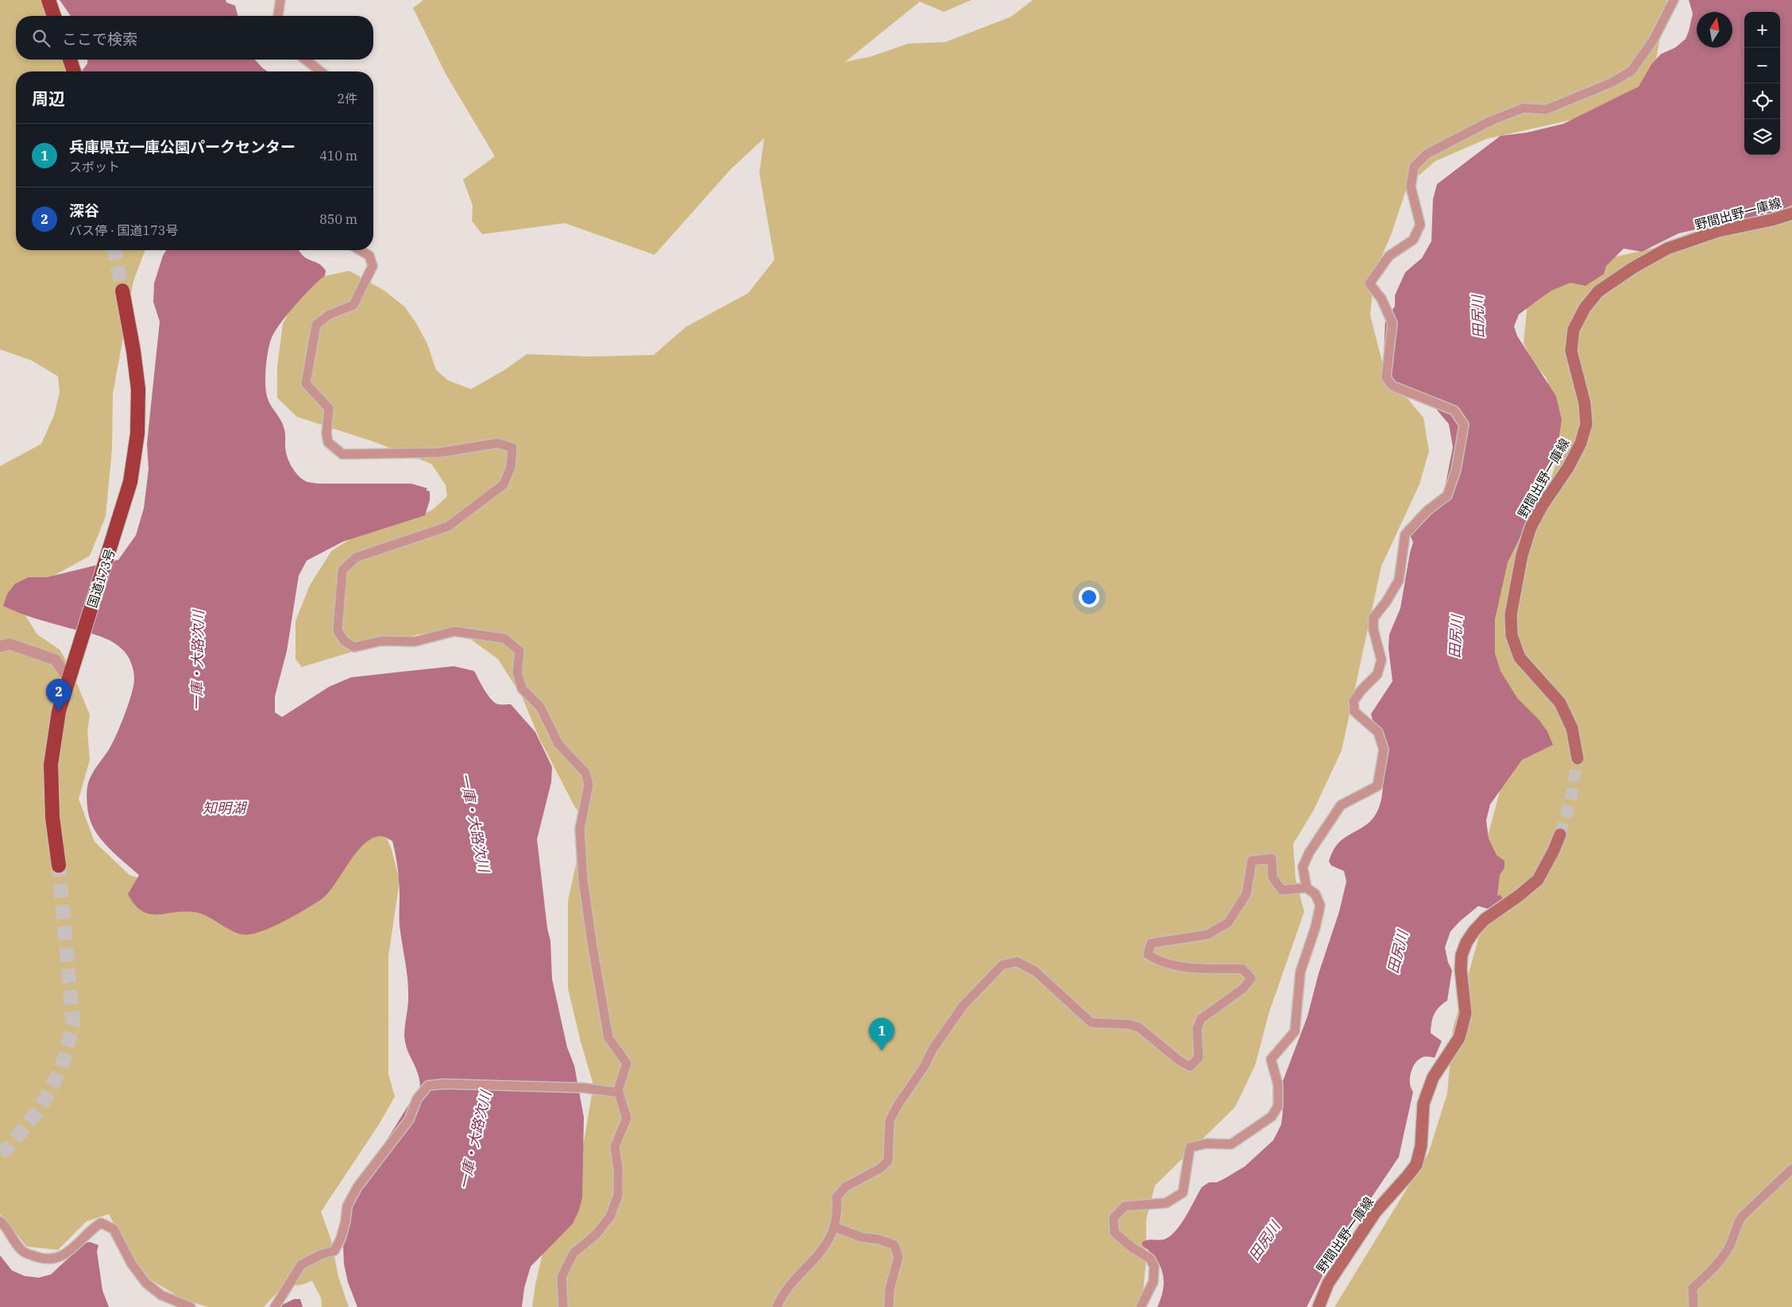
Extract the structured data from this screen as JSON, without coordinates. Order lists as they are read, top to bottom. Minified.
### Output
{"streets":{"highway":["国道173号"],"main road":["野間出野一庫線"]},"water":["田尻川","一庫・大路次川","知明湖"],"north":"top","page":{"map_buttons":["+","−"],"search":"ここで検索","heading":["周辺","2件"],"list":[{"mark":"1","name":"兵庫県立一庫公園パークセンター","note":"スポット","value":"410 m"},{"mark":"2","name":"深谷","note":"バス停 · 国道173号","value":"850 m"}],"pins":["2","1"]}}
